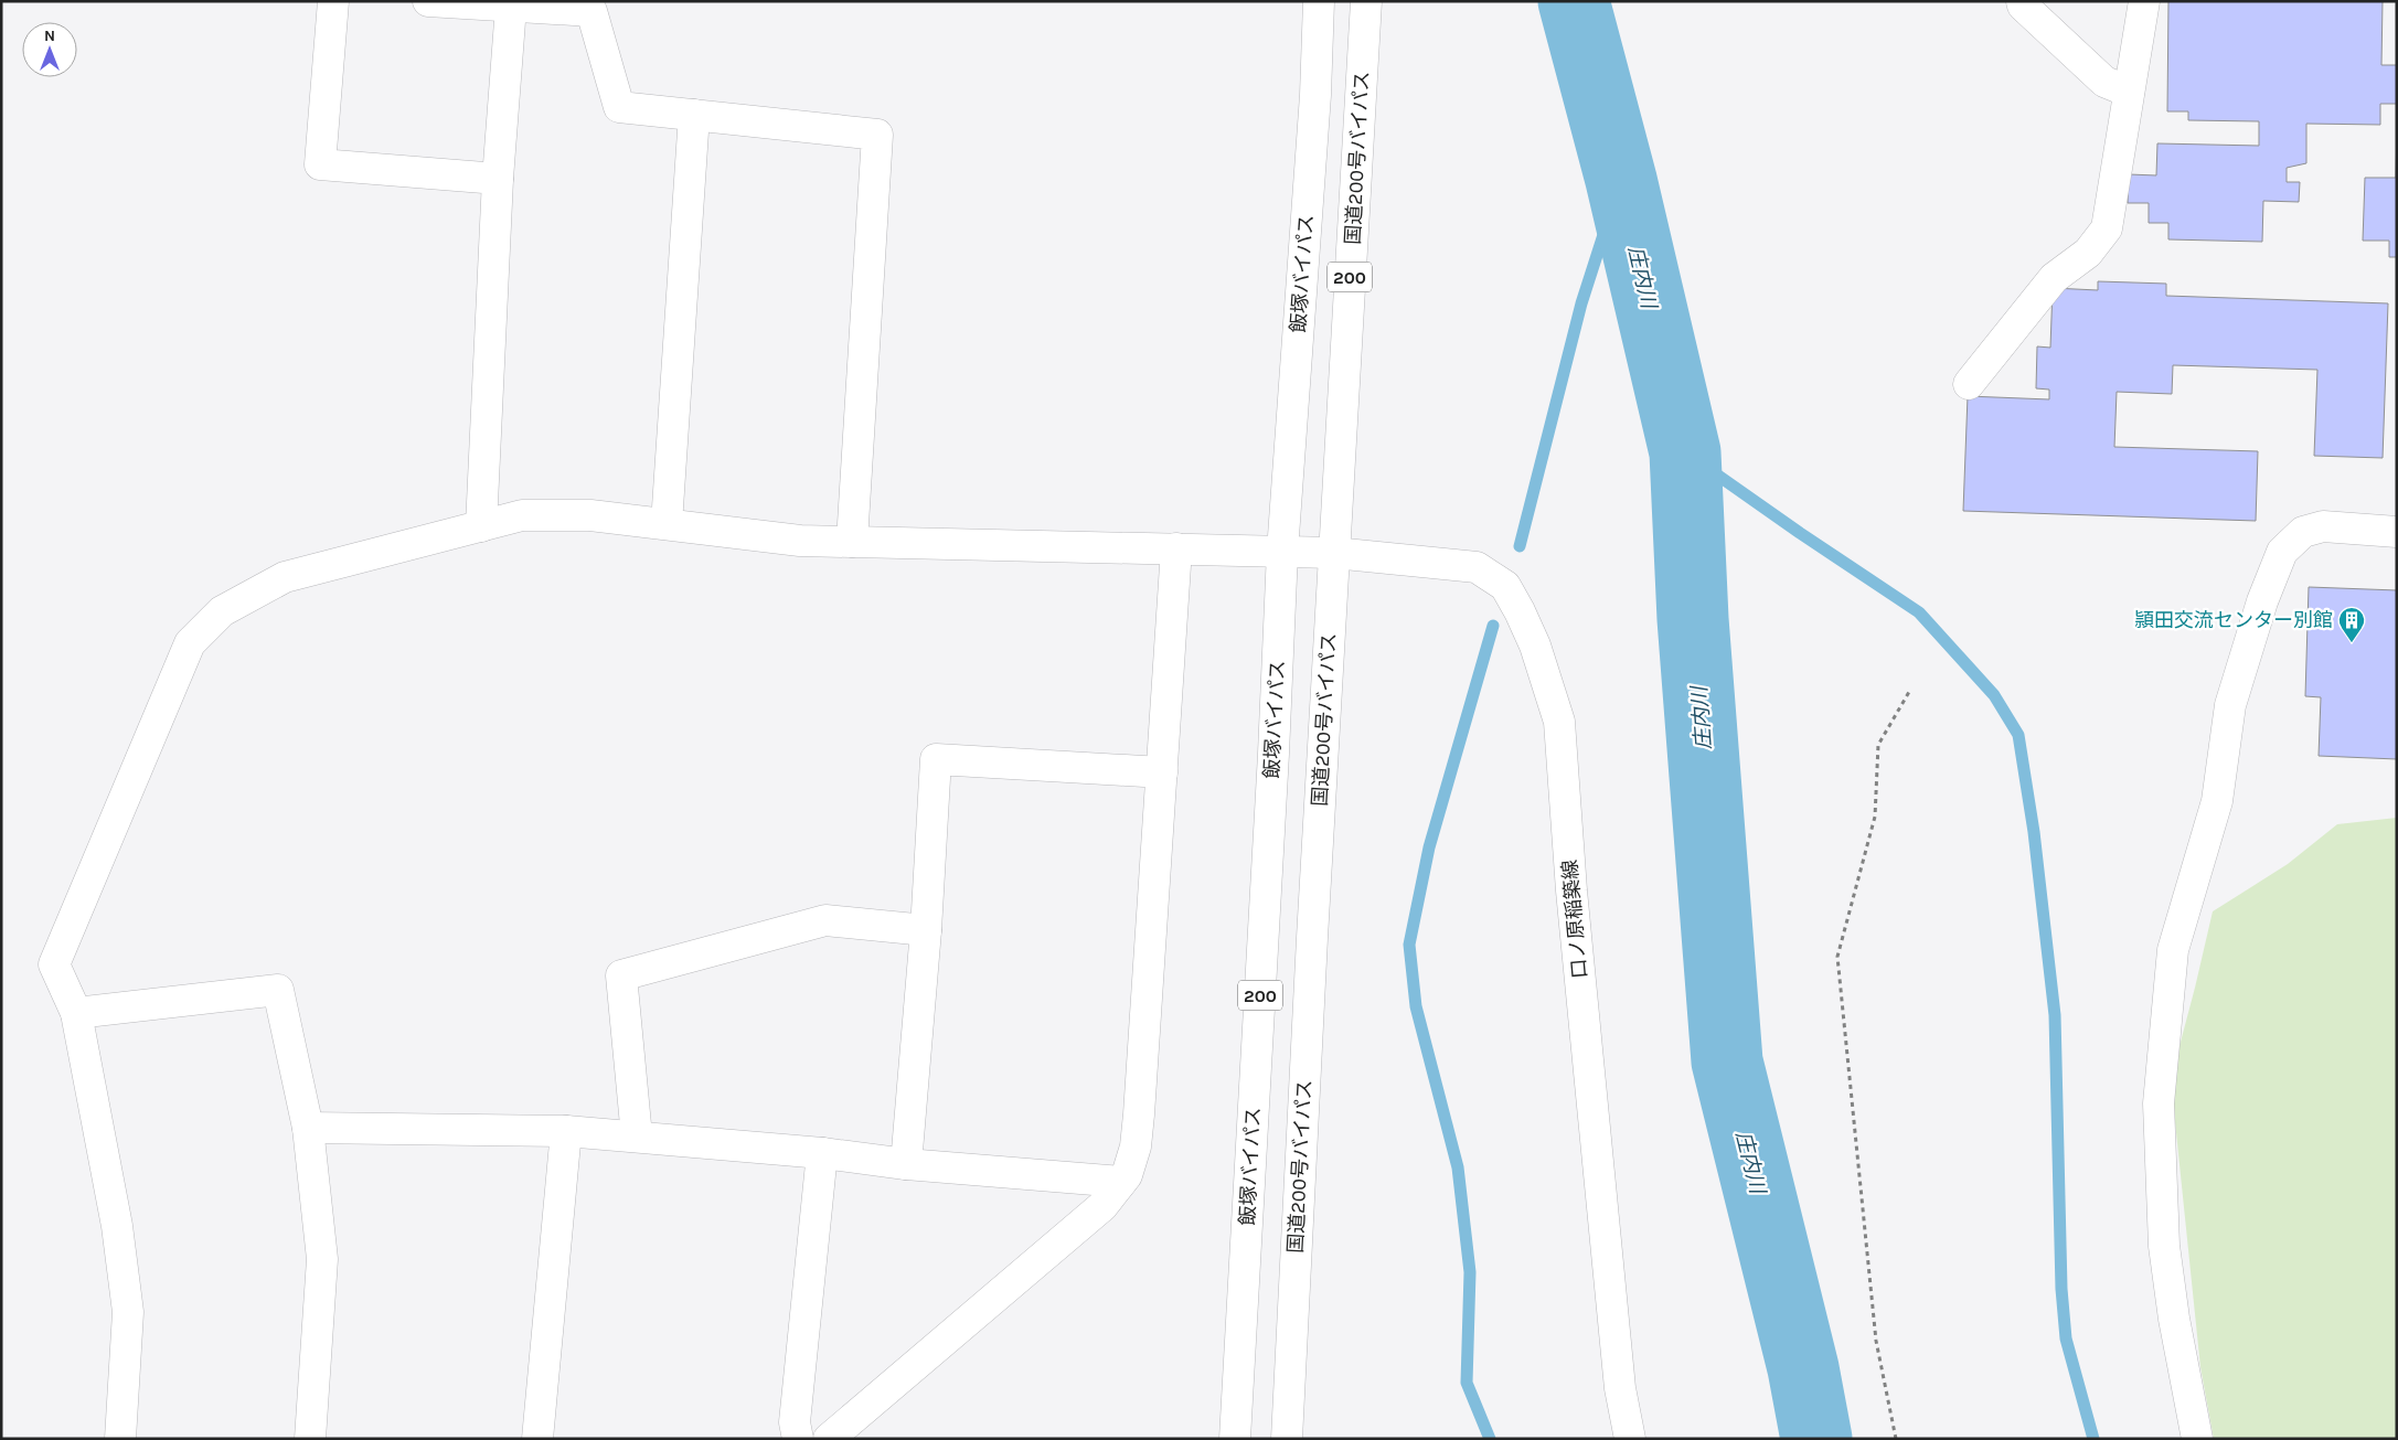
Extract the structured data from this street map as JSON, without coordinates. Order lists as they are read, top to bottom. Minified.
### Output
{"streets":{"main road":["国道200号バイパス","飯塚バイパス","200","口ノ原稲築線"]},"crossings":[["国道200号バイパス","口ノ原稲築線"],["飯塚バイパス","口ノ原稲築線"]],"water":["庄内川"],"places":{"building":["頴田交流センター別館"]},"north":"top"}
